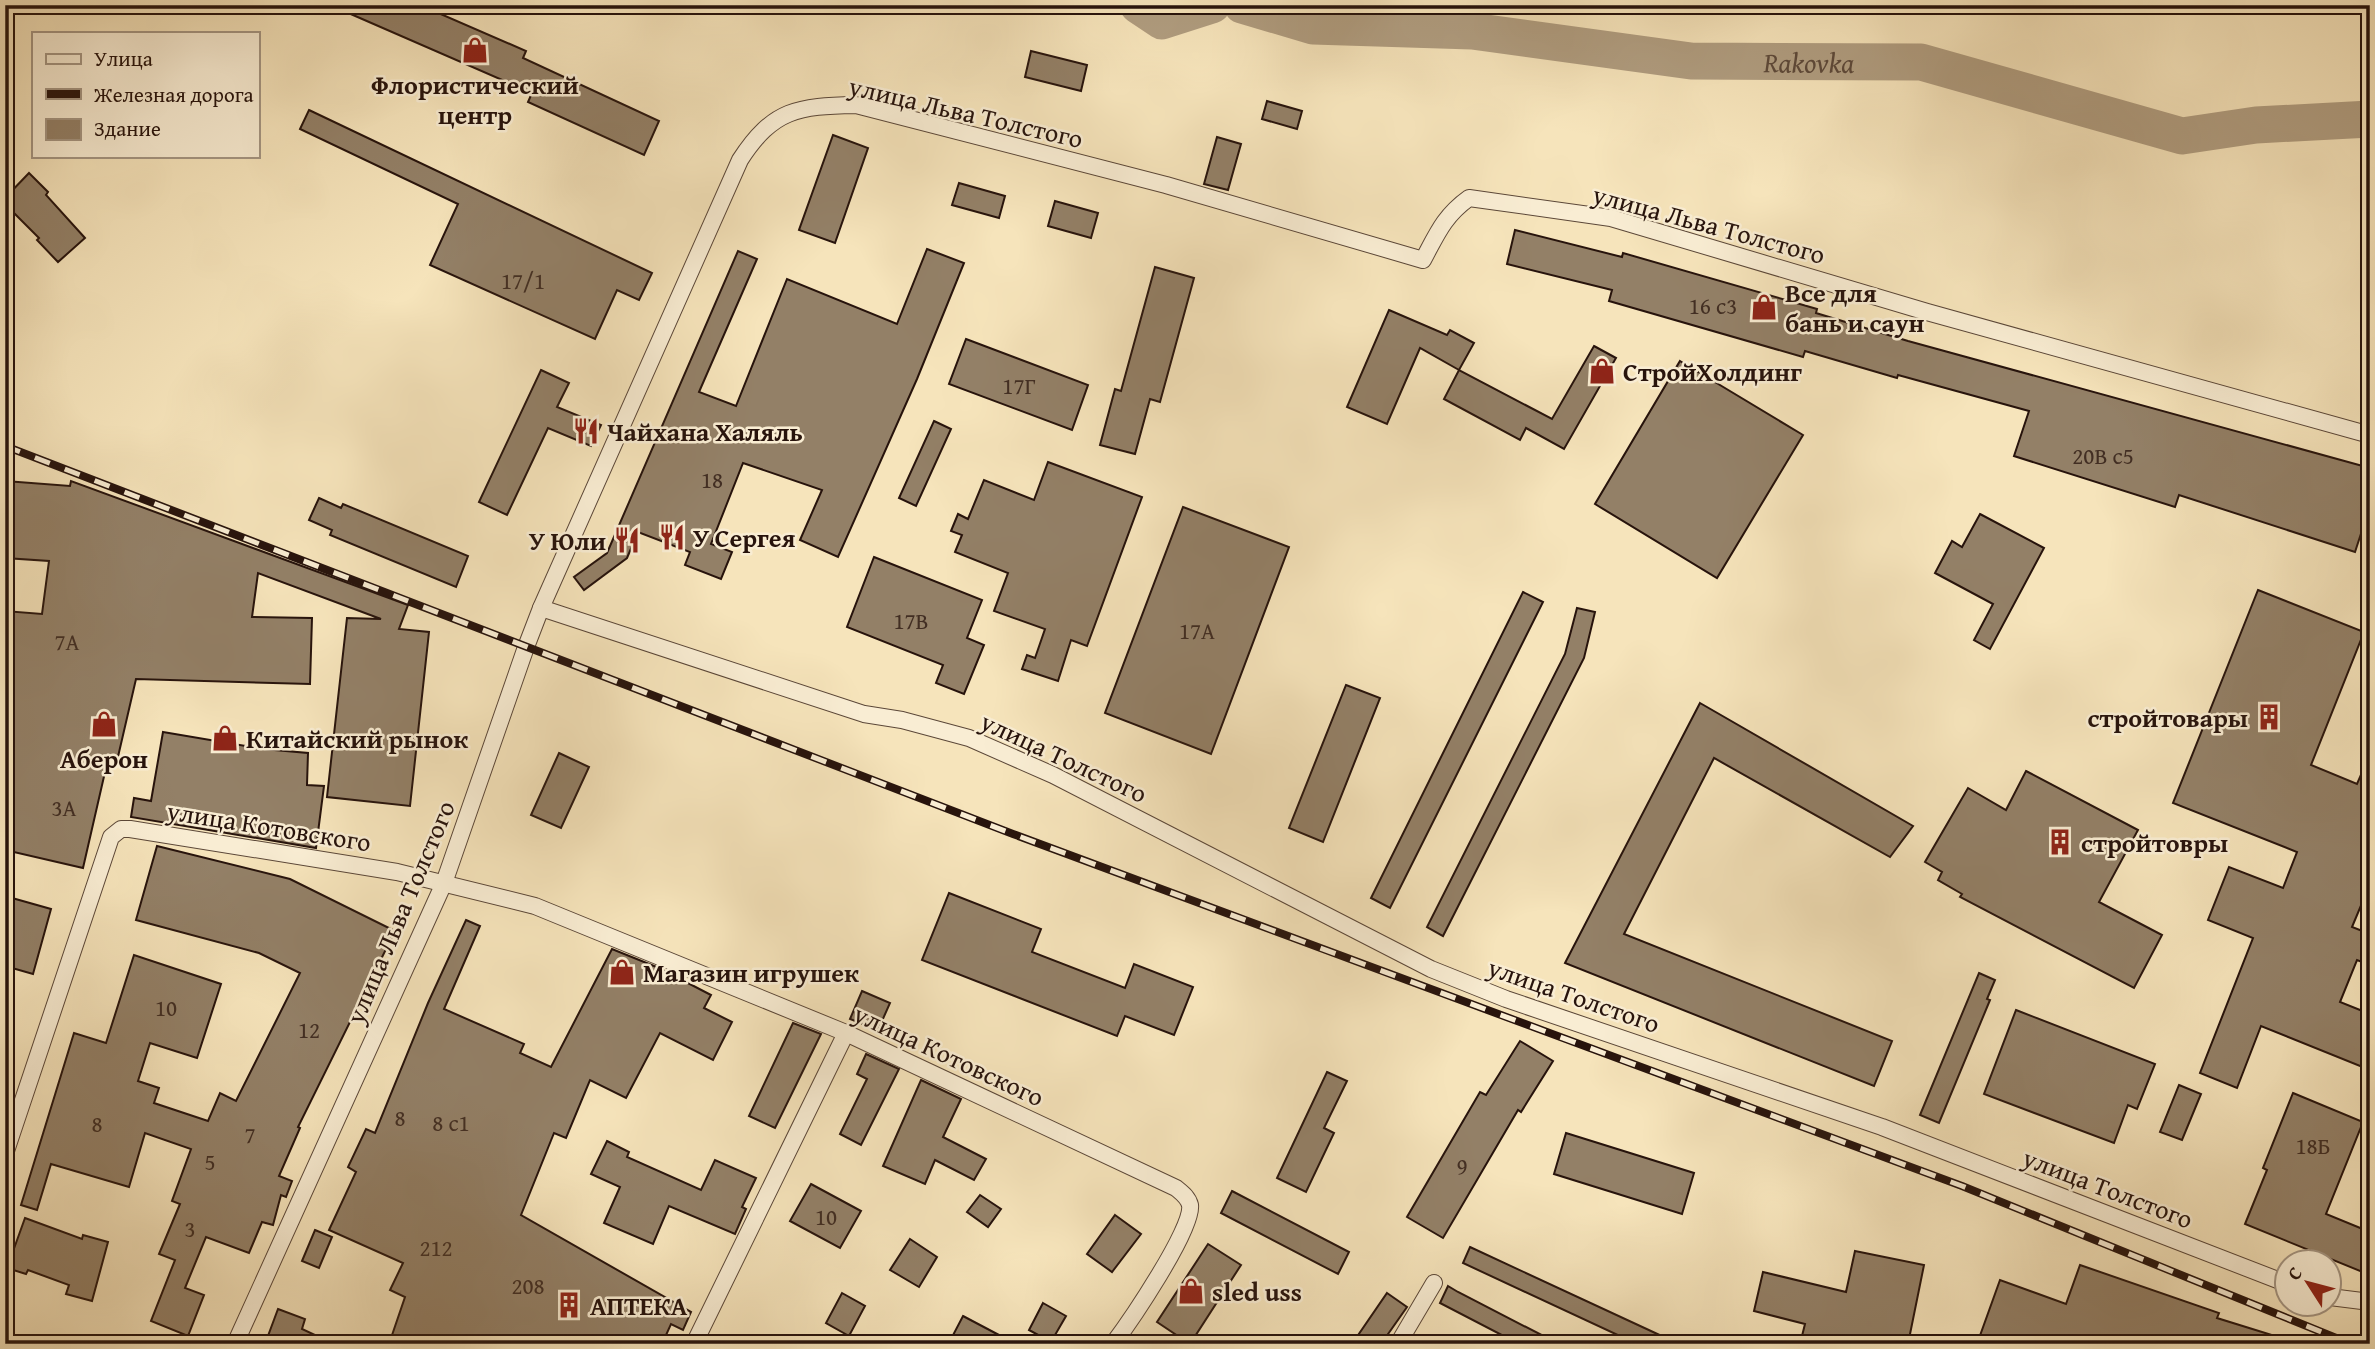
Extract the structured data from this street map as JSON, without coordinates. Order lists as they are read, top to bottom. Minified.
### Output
{"streets":{"street":["улица Льва Толстого","улица Толстого","улица Котовского"]},"crossings":[["улица Льва Толстого","улица Толстого"],["улица Льва Толстого","улица Котовского"]],"water":["Rakovka"],"places":{"shop":["Флористический центр","Все для бань и саун","СтройХолдинг","Аберон","Китайский рынок","Магазин игрушек","sled uss"],"restaurant":["Чайхана Халяль","У Сергея","У Юли"],"building":["стройтовары","стройтовры","АПТЕКА"]},"house_numbers":["17/1","16 с3","17Г","20В с5","18","17В","17А","7А","3А","10","12","8","8 с1","8","7","18Б","5","9","10","3","212","208"],"legend":["Улица","Железная дорога","Здание"],"north":"top left"}
